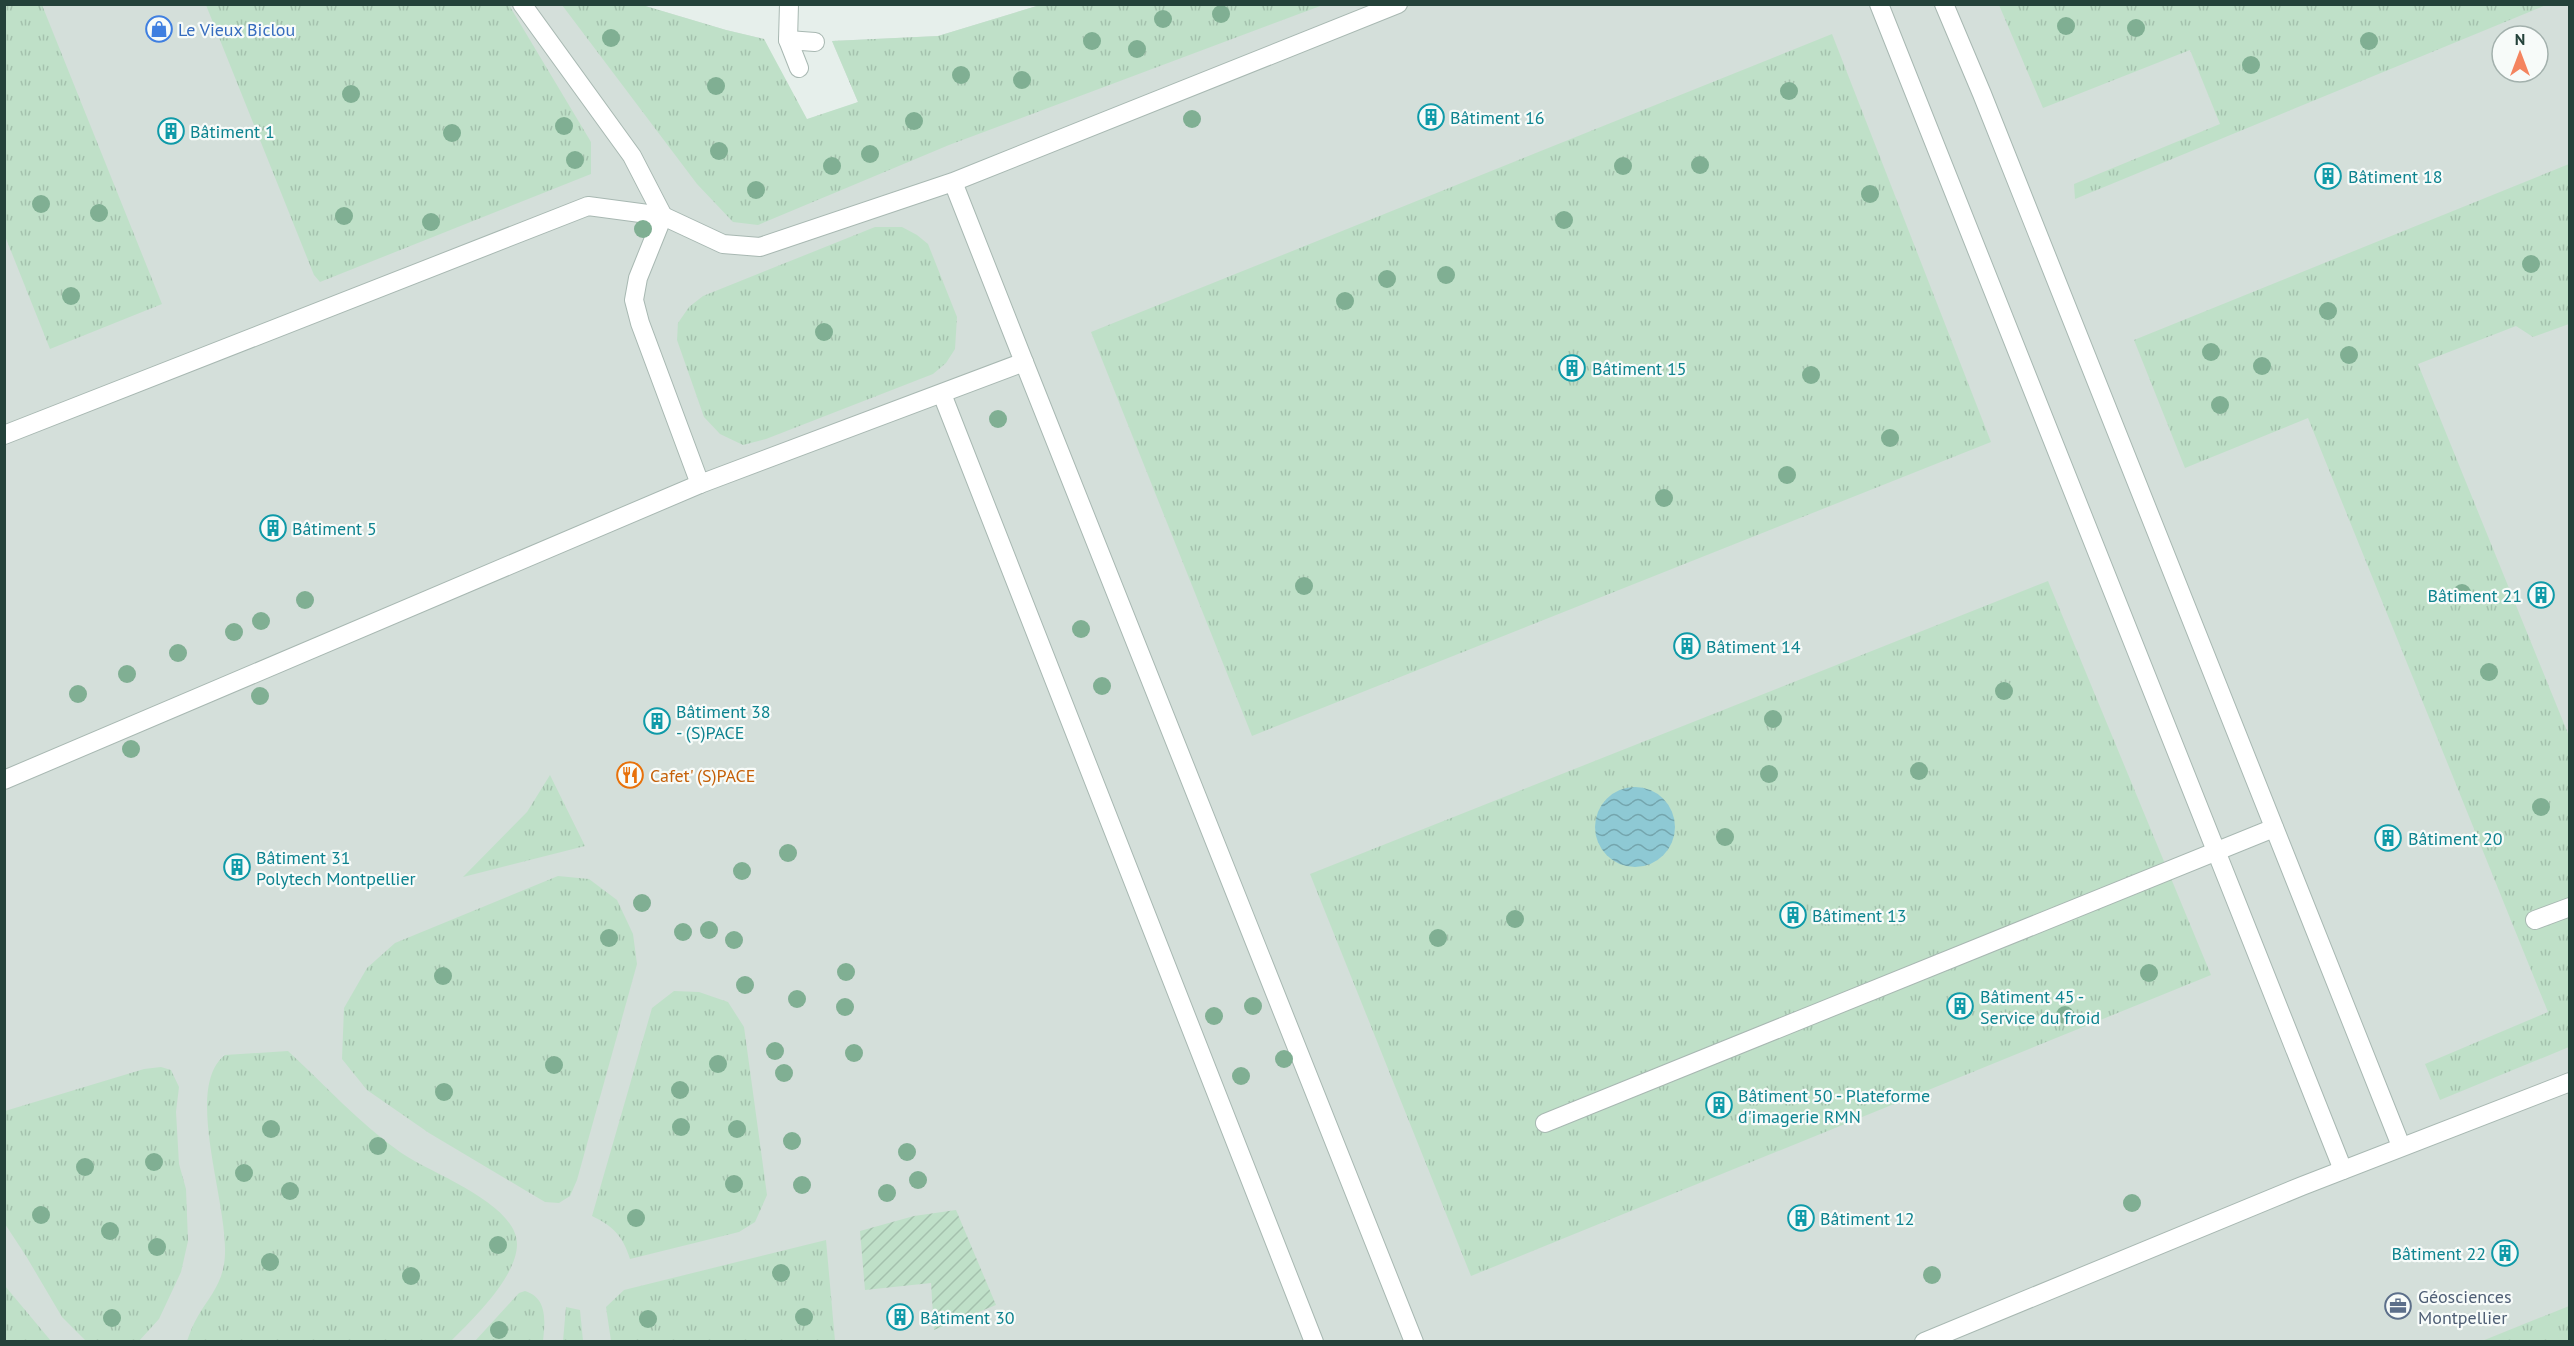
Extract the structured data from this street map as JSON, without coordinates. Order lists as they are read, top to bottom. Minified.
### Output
{"places":{"shop":["Le Vieux Biclou"],"building":["Bâtiment 16","Bâtiment 1","Bâtiment 18","Bâtiment 15","Bâtiment 5","Bâtiment 21","Bâtiment 14","Bâtiment 38 - (S)PACE","Bâtiment 20","Bâtiment 31 Polytech Montpellier","Bâtiment 13","Bâtiment 45 - Service du froid","Bâtiment 50 - Plateforme d'imagerie RMN","Bâtiment 12","Bâtiment 22","Bâtiment 30"],"restaurant":["Cafet' (S)PACE"],"office":["Géosciences Montpellier"]},"north":"top"}
